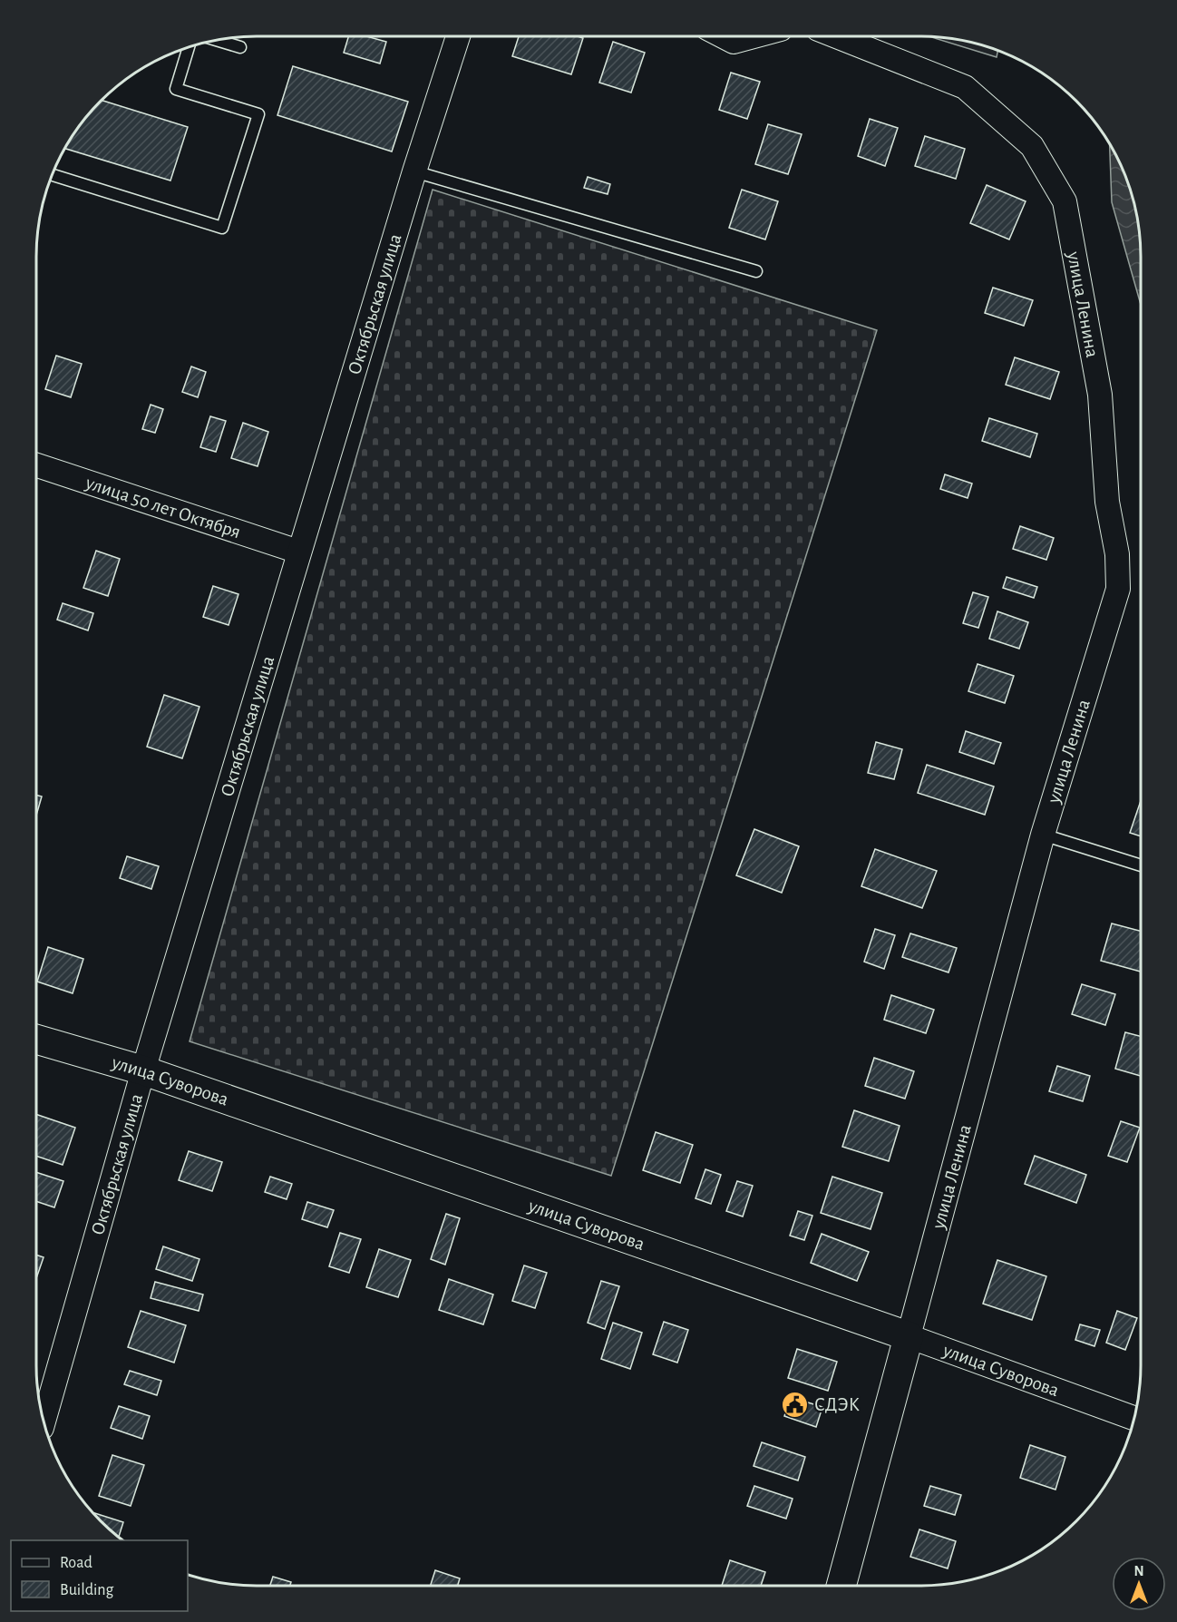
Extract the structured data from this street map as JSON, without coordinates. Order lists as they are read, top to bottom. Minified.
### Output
{"streets":{"street":["Октябрьская улица","улица Ленина","улица 50 лет Октября","улица Суворова"]},"crossings":[["Октябрьская улица","улица 50 лет Октября"],["Октябрьская улица","улица Суворова"],["улица Ленина","улица Суворова"]],"places":{"public building":["СДЭК"]},"legend":["Road","Building"],"north":"top"}
